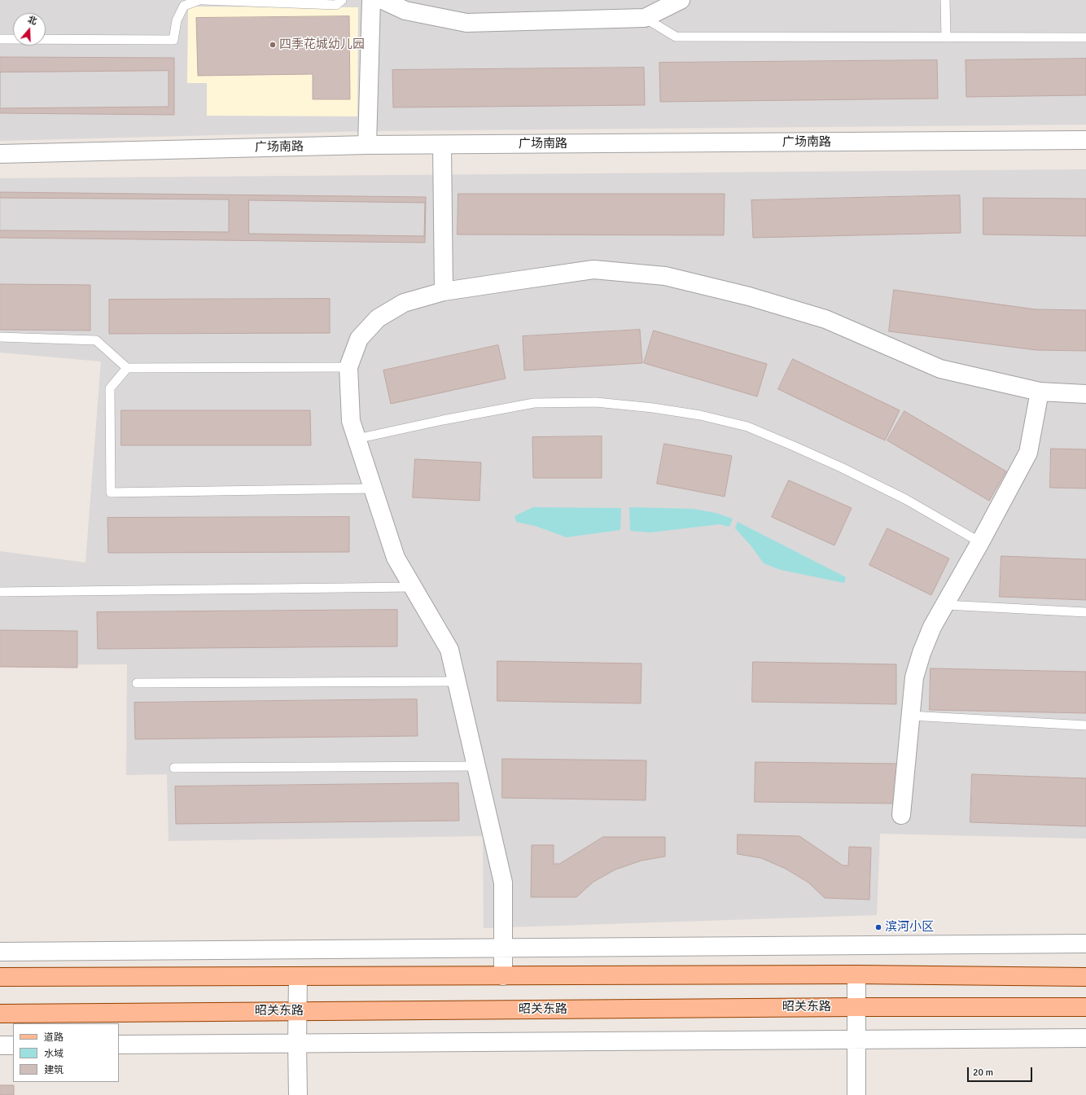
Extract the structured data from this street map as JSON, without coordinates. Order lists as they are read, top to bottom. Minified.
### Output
{"streets":{"main road":["昭关东路"],"street":["广场南路"]},"places":["四季花城幼儿园","滨河小区"],"legend":["道路","水域","建筑"],"scale_bar":"20 m","north":"top"}
